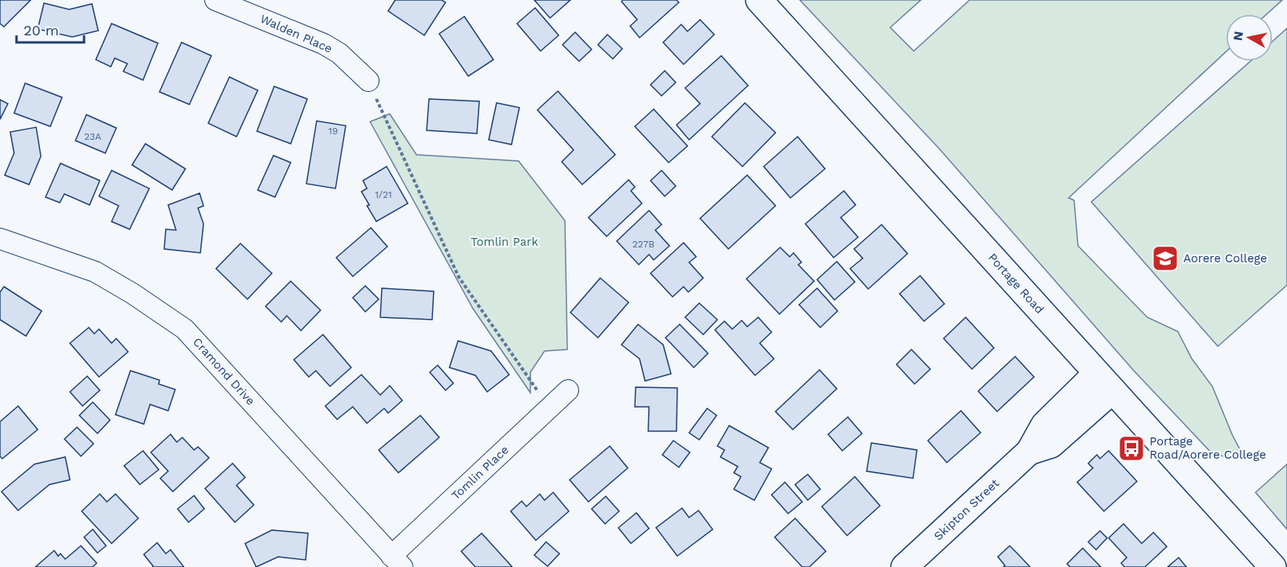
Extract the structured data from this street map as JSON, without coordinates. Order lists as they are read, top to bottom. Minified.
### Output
{"streets":{"main road":["Portage Road","Skipton Street"],"street":["Walden Place","Cramond Drive","Tomlin Place"]},"crossings":[["Portage Road","Skipton Street"],["Cramond Drive","Tomlin Place"]],"parks":["Tomlin Park"],"places":{"school or university":["Aorere College"],"bus stop":["Portage Road/Aorere College"]},"house_numbers":["19","23A","1/21","227B"],"scale_bar":"20 m","north":"left"}
